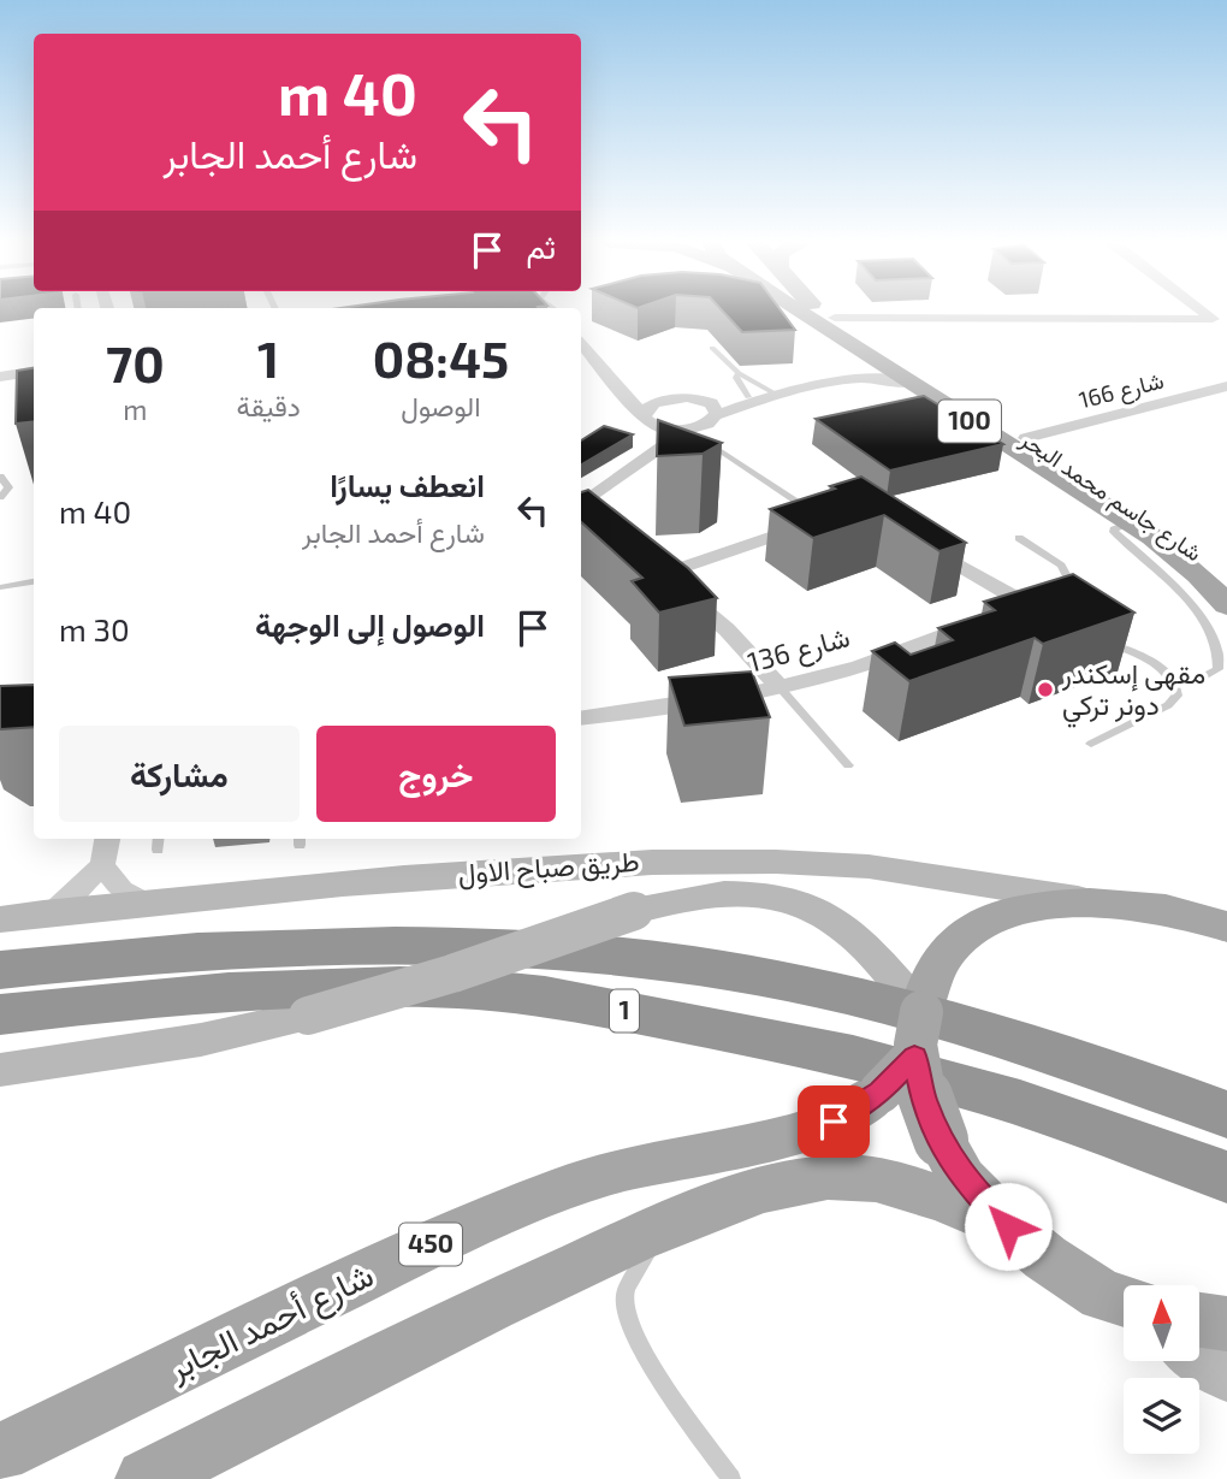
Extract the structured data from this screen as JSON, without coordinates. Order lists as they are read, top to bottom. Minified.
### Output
{"streets":{"highway":["1"],"main road":["100","شارع جاسم محمد البحر","طريق صباح الاول","450","شارع أحمد الجابر"],"street":["شارع 166","شارع 136"]},"crossings":[["شارع 166","شارع جاسم محمد البحر"],["طريق صباح الاول","شارع أحمد الجابر"]],"places":["مقهى إسكندر دونر تركي"],"north":"top","page":{"turn":["40 m","شارع أحمد الجابر"],"then":"ثم","eta":["08:45","الوصول","1","دقيقة","70","m"],"list":[{"name":"انعطف يسارًا","note":"شارع أحمد الجابر","value":"40 m"},{"name":"الوصول إلى الوجهة","value":"30 m"}],"buttons":["خروج","مشاركة"]}}
